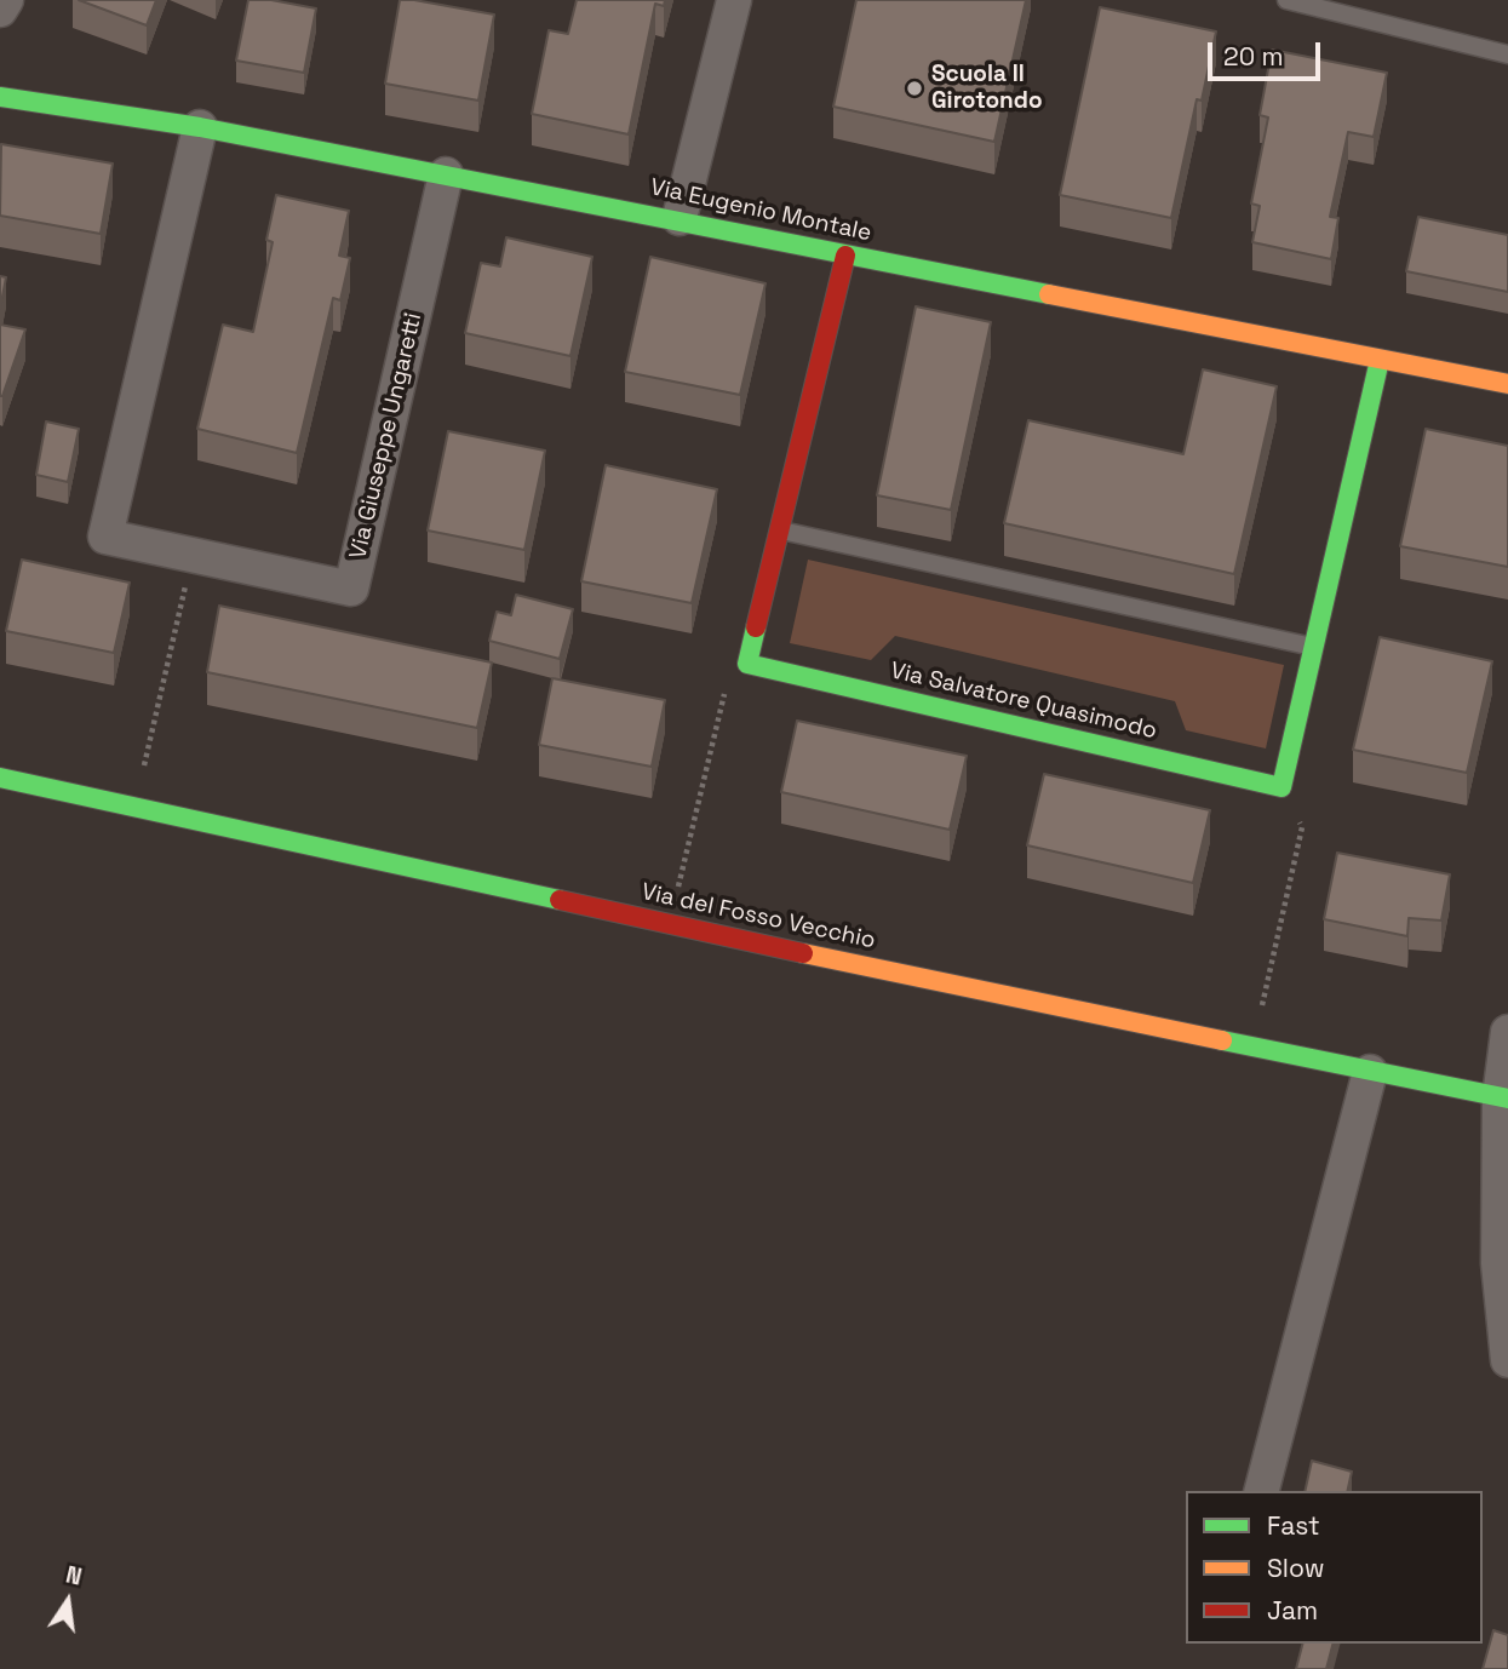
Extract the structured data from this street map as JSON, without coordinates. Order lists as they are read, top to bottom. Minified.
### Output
{"streets":{"street":["Via Eugenio Montale","Via Giuseppe Ungaretti","Via Salvatore Quasimodo","Via del Fosso Vecchio"]},"crossings":[["Via Eugenio Montale","Via Giuseppe Ungaretti"]],"places":["Scuola Il Girotondo"],"legend":["Fast","Slow","Jam"],"scale_bar":"20 m","north":"top"}
